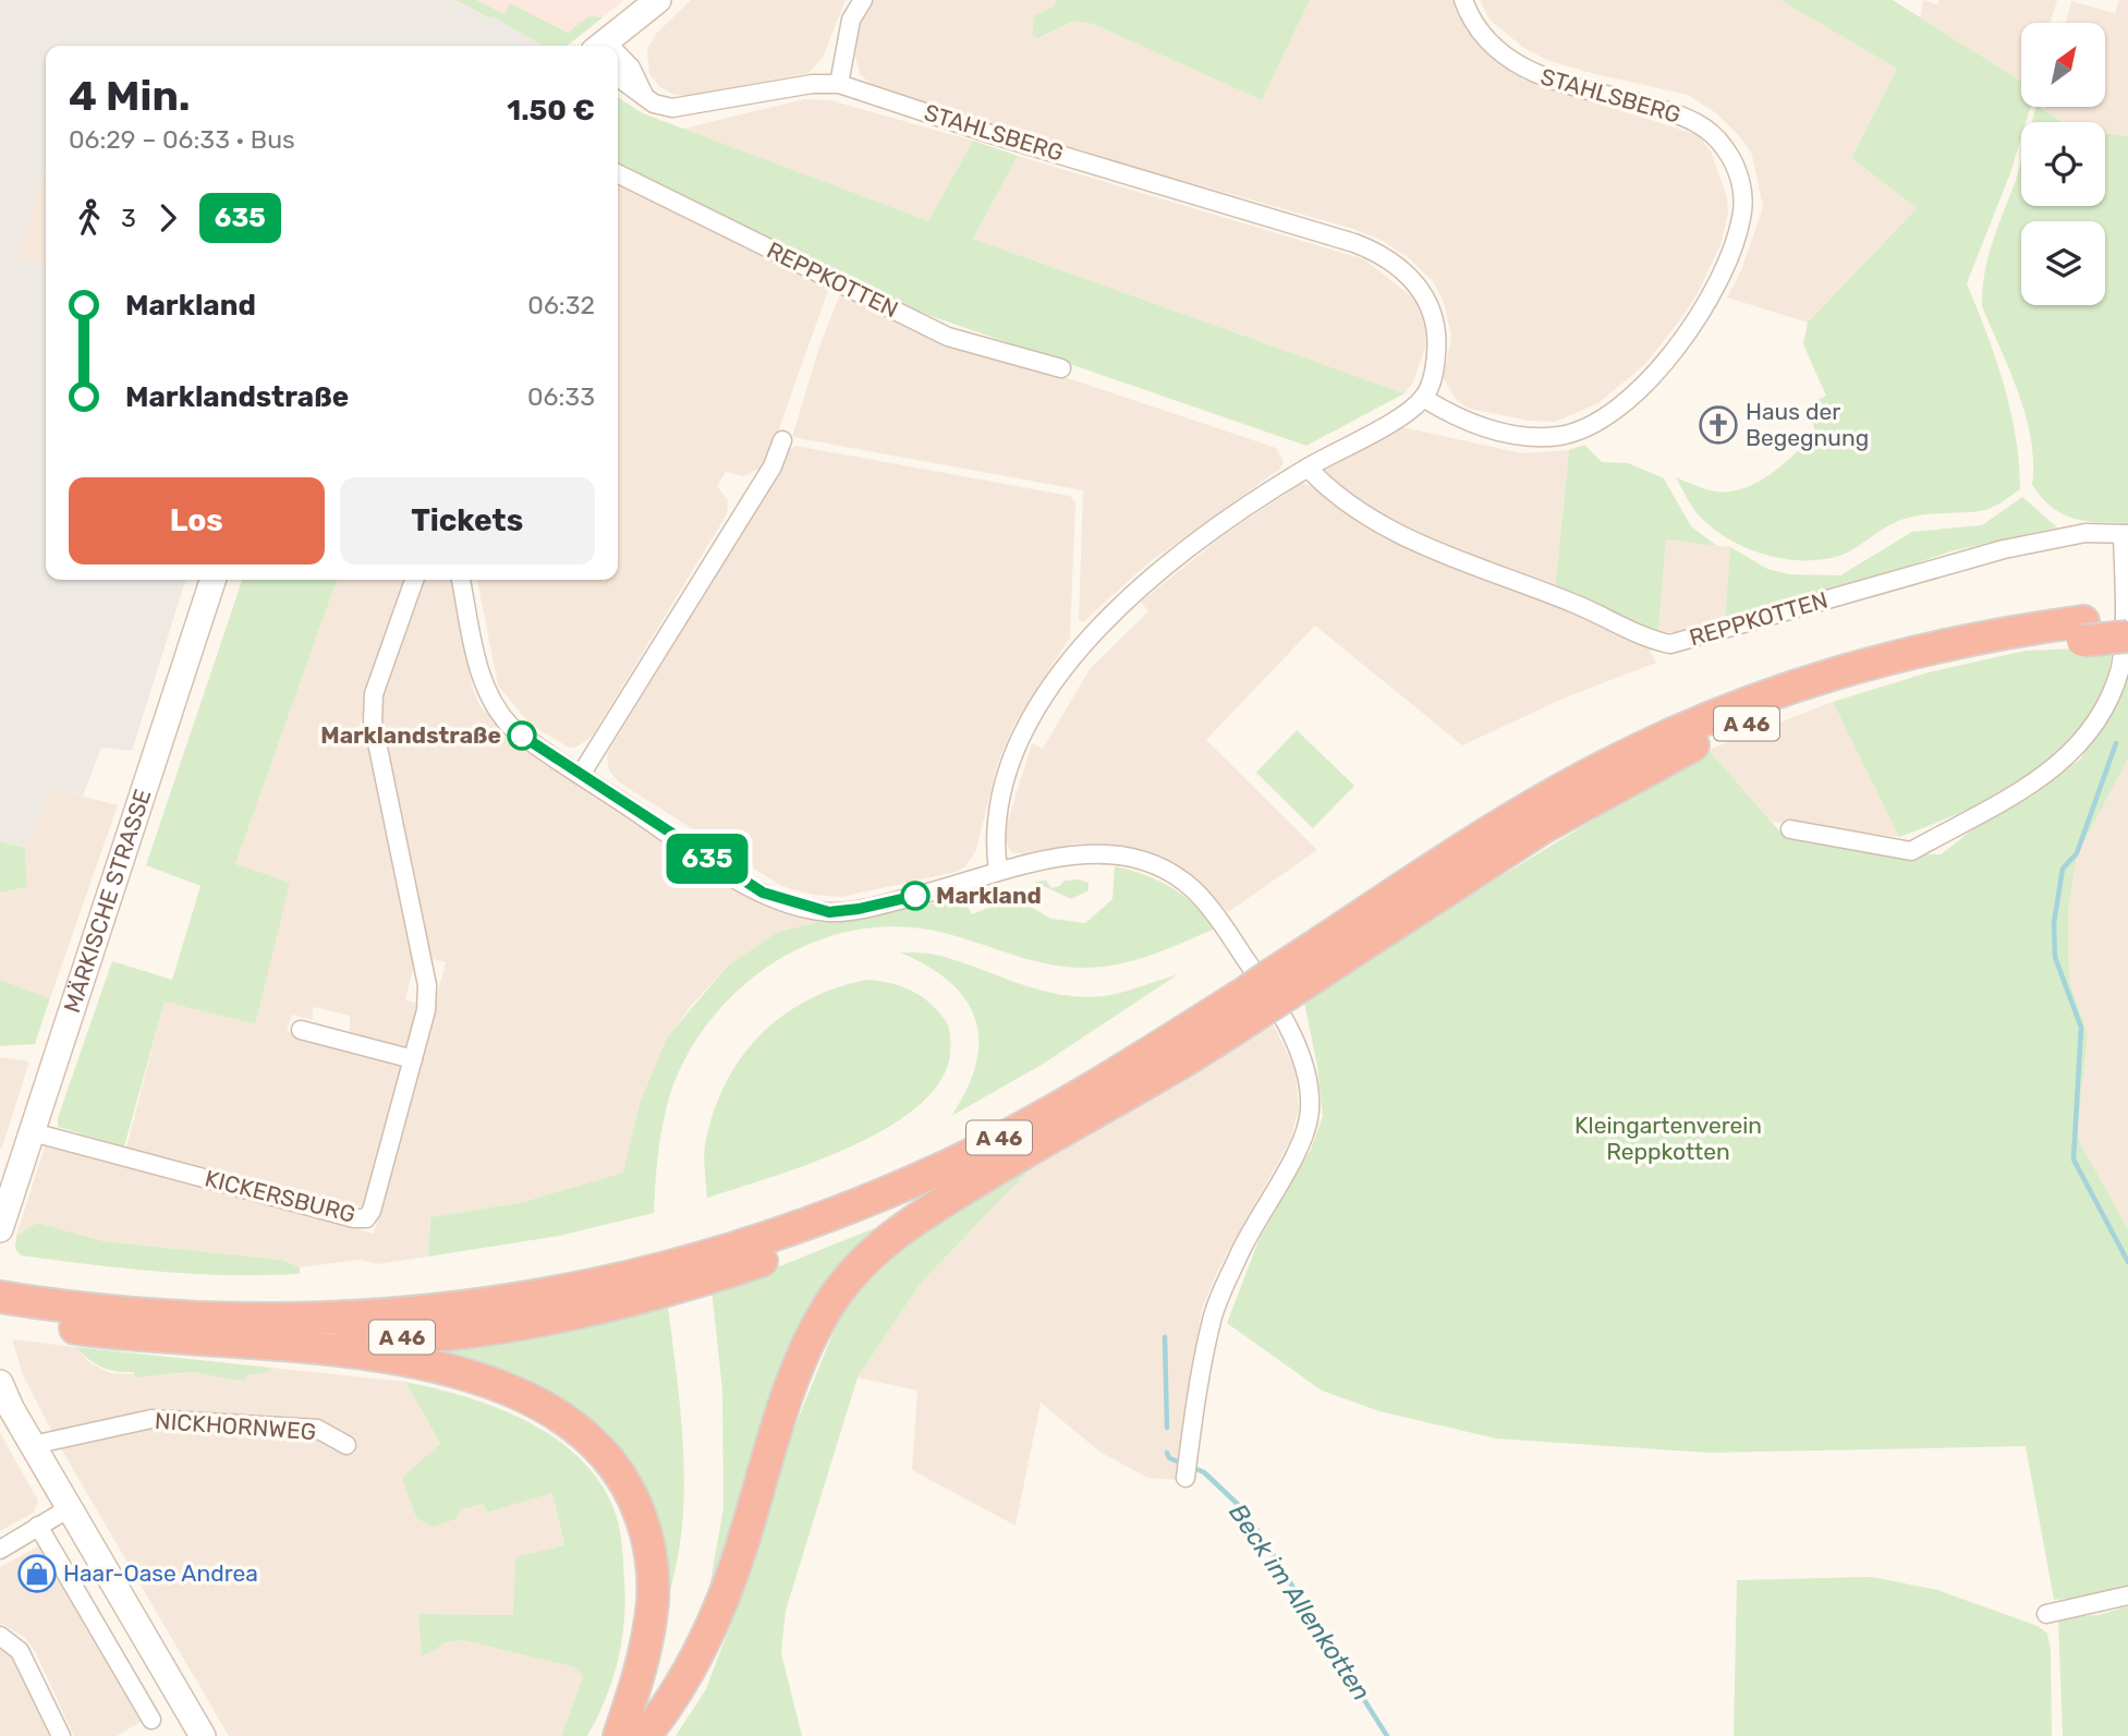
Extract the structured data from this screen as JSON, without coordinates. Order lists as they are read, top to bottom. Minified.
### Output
{"streets":{"highway":["A 46"],"main road":["MÄRKISCHE STRASSE"],"street":["STAHLSBERG","REPPKOTTEN","KICKERSBURG","NICKHORNWEG"]},"crossings":[["MÄRKISCHE STRASSE","KICKERSBURG"]],"water":["Beck im Allenkotten"],"parks":["Kleingartenverein Reppkotten"],"places":{"church":["Haus der Begegnung"],"other":["Marklandstraße","Markland"],"shop":["Haar-Oase Andrea"]},"lines":["bus line 635"],"north":"top right","page":{"on_map":"635","heading":["4 Min.","06:29 – 06:33 · Bus","1.50 €"],"legs":["3","635"],"list":[{"name":"Markland","value":"06:32"},{"name":"Marklandstraße","value":"06:33"}],"buttons":["Los","Tickets"]}}
